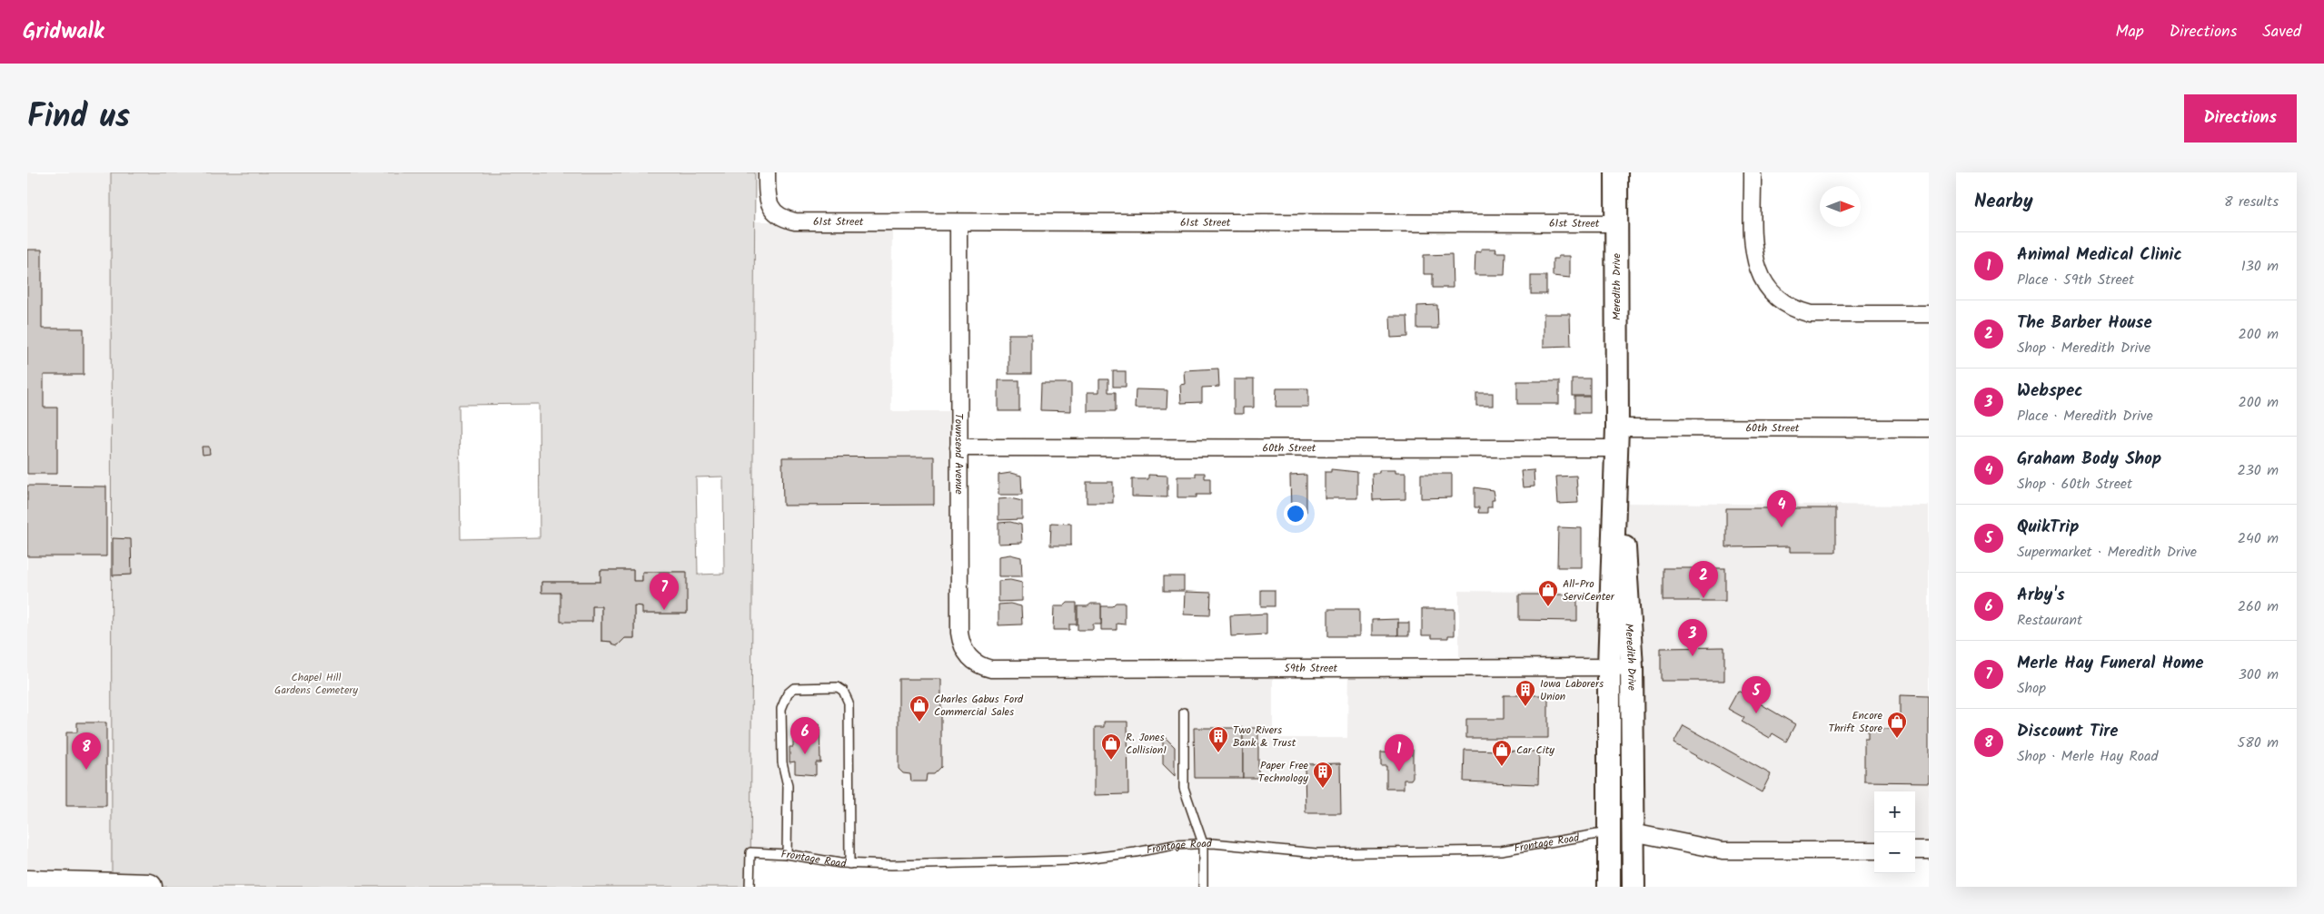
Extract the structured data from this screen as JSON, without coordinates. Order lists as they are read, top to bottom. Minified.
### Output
{"streets":{"main road":["Meredith Drive"],"street":["61st Street","60th Street","Townsend Avenue","59th Street"],"lane":["Frontage Road"]},"crossings":[["61st Street","Meredith Drive"],["61st Street","Townsend Avenue"],["Meredith Drive","60th Street"],["Meredith Drive","59th Street"],["Meredith Drive","Frontage Road"],["60th Street","Townsend Avenue"],["Townsend Avenue","59th Street"]],"parks":["Chapel Hill Gardens Cemetery"],"places":{"shop":["All-Pro ServiCenter","Charles Gabus Ford Commercial Sales","Encore Thrift Store","R. Jones Collision1","Car City"],"building":["Iowa Laborers Union","Two Rivers Bank & Trust","Paper Free Technology"]},"north":"right","page":{"header":"Gridwalk","nav":["Map","Directions","Saved"],"title":"Find us","buttons":"Directions","heading":["Nearby","8 results"],"list":[{"mark":"1","name":"Animal Medical Clinic","note":"Place · 59th Street","value":"130 m"},{"mark":"2","name":"The Barber House","note":"Shop · Meredith Drive","value":"200 m"},{"mark":"3","name":"Webspec","note":"Place · Meredith Drive","value":"200 m"},{"mark":"4","name":"Graham Body Shop","note":"Shop · 60th Street","value":"230 m"},{"mark":"5","name":"QuikTrip","note":"Supermarket · Meredith Drive","value":"240 m"},{"mark":"6","name":"Arby's","note":"Restaurant","value":"260 m"},{"mark":"7","name":"Merle Hay Funeral Home","note":"Shop","value":"300 m"},{"mark":"8","name":"Discount Tire","note":"Shop · Merle Hay Road","value":"580 m"}],"pins":["4","2","7","3","5","6","8","1"],"map_buttons":["+","−"]}}
